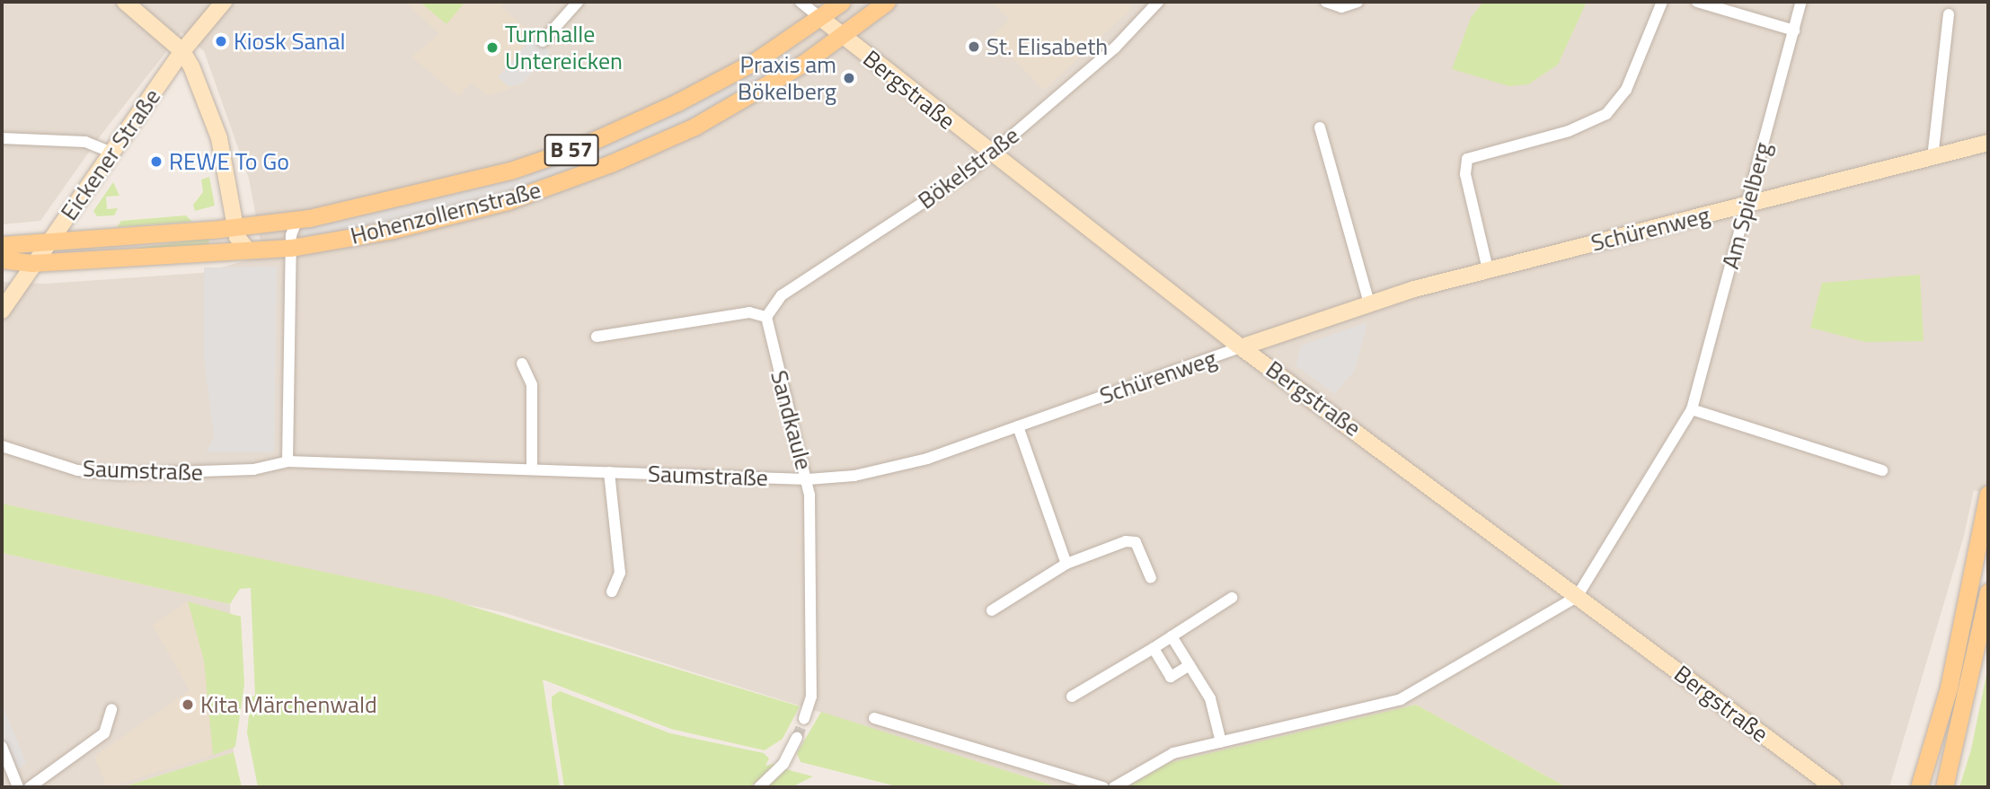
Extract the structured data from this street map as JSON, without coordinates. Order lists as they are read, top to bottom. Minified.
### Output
{"streets":{"main road":["B 57","Hohenzollernstraße"],"street":["Bergstraße","Eickener Straße","Bökelstraße","Am Spielberg","Schürenweg","Sandkaule","Saumstraße"]},"crossings":[["Bergstraße","Bökelstraße"],["Bergstraße","Am Spielberg"],["Bergstraße","Hohenzollernstraße"],["Bergstraße","Schürenweg"],["B 57","Eickener Straße"],["B 57","Hohenzollernstraße"],["Eickener Straße","Hohenzollernstraße"],["Bökelstraße","Sandkaule"],["Am Spielberg","Schürenweg"],["Schürenweg","Sandkaule"],["Schürenweg","Saumstraße"],["Sandkaule","Saumstraße"]],"places":["Kiosk Sanal","St. Elisabeth","Turnhalle Untereicken","Praxis am Bökelberg","REWE To Go","Kita Märchenwald"]}
